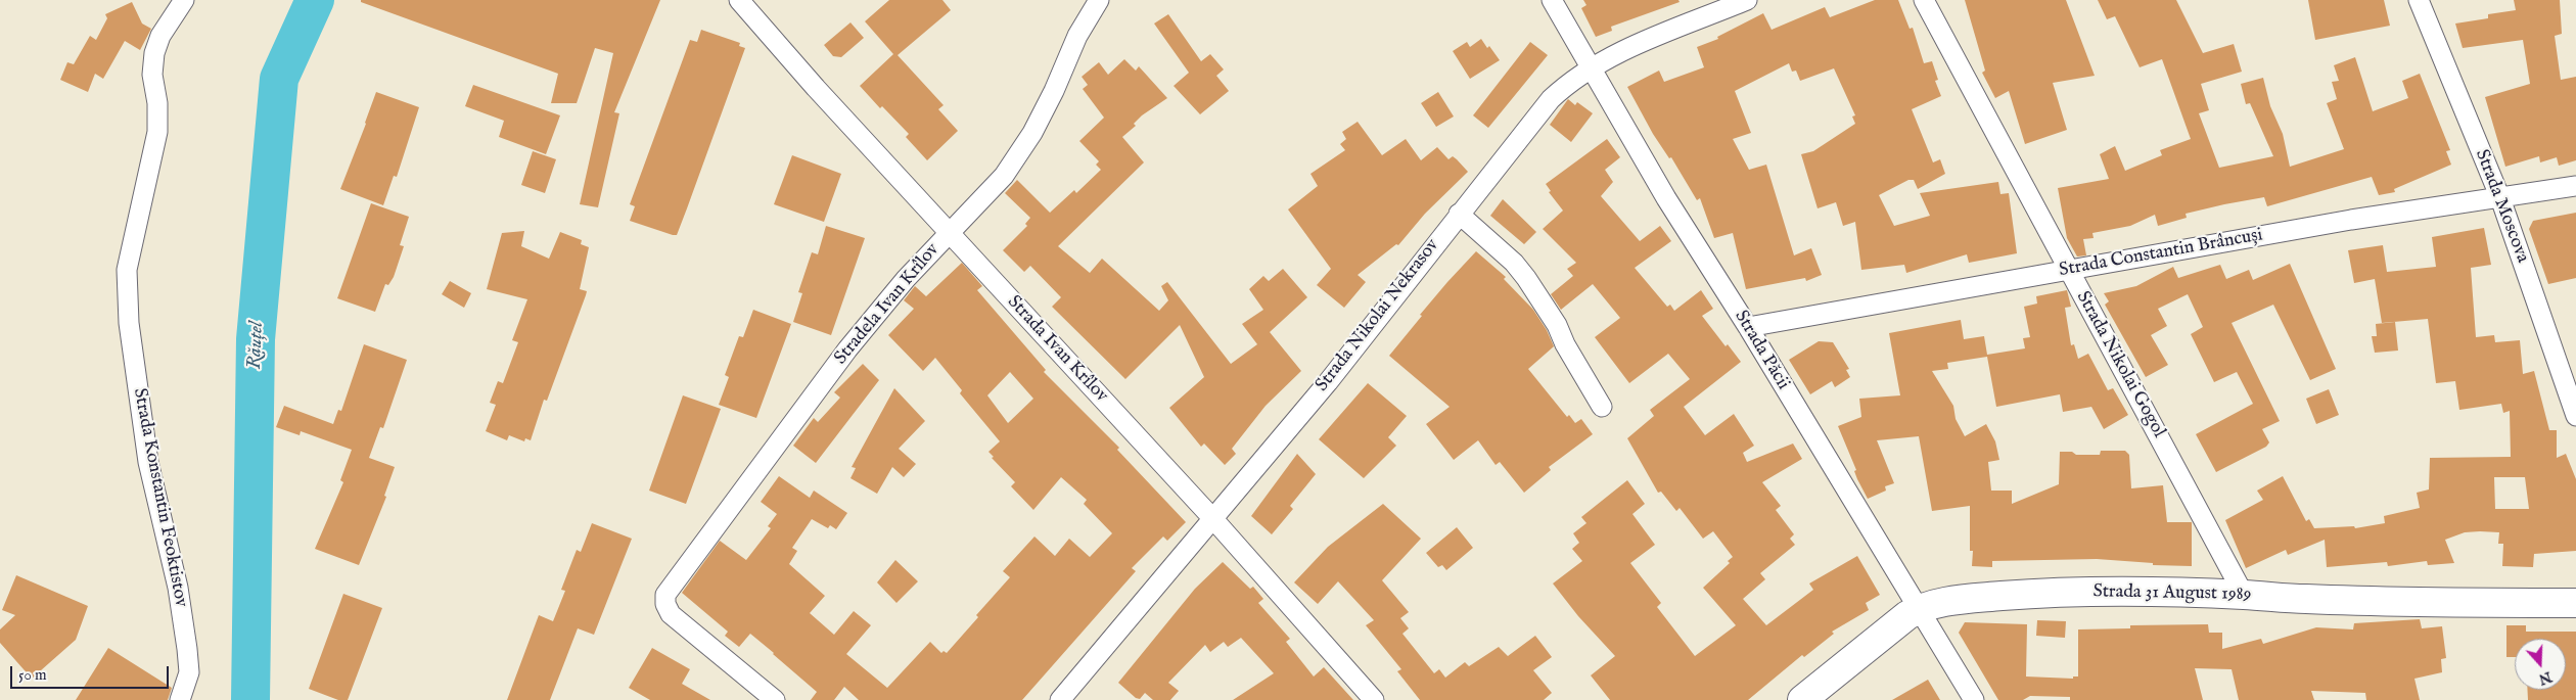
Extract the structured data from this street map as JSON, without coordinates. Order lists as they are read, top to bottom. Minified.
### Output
{"streets":{"main road":["Strada 31 August 1989"],"street":["Strada Moscova","Strada Constantin Brâncuși","Stradela Ivan Krîlov","Strada Nikolai Nekrasov","Strada Ivan Krîlov","Strada Păcii","Strada Nikolai Gogol","Strada Konstantin Feoktistov"]},"crossings":[["Strada Moscova","Strada Constantin Brâncuși"],["Strada Constantin Brâncuși","Strada Păcii"],["Strada Constantin Brâncuși","Strada Nikolai Gogol"],["Stradela Ivan Krîlov","Strada Ivan Krîlov"],["Strada Nikolai Nekrasov","Strada Ivan Krîlov"],["Strada Nikolai Nekrasov","Strada Păcii"],["Strada Păcii","Strada 31 August 1989"],["Strada Nikolai Gogol","Strada 31 August 1989"]],"water":["Răuțel"],"scale_bar":"50 m","north":"bottom"}
